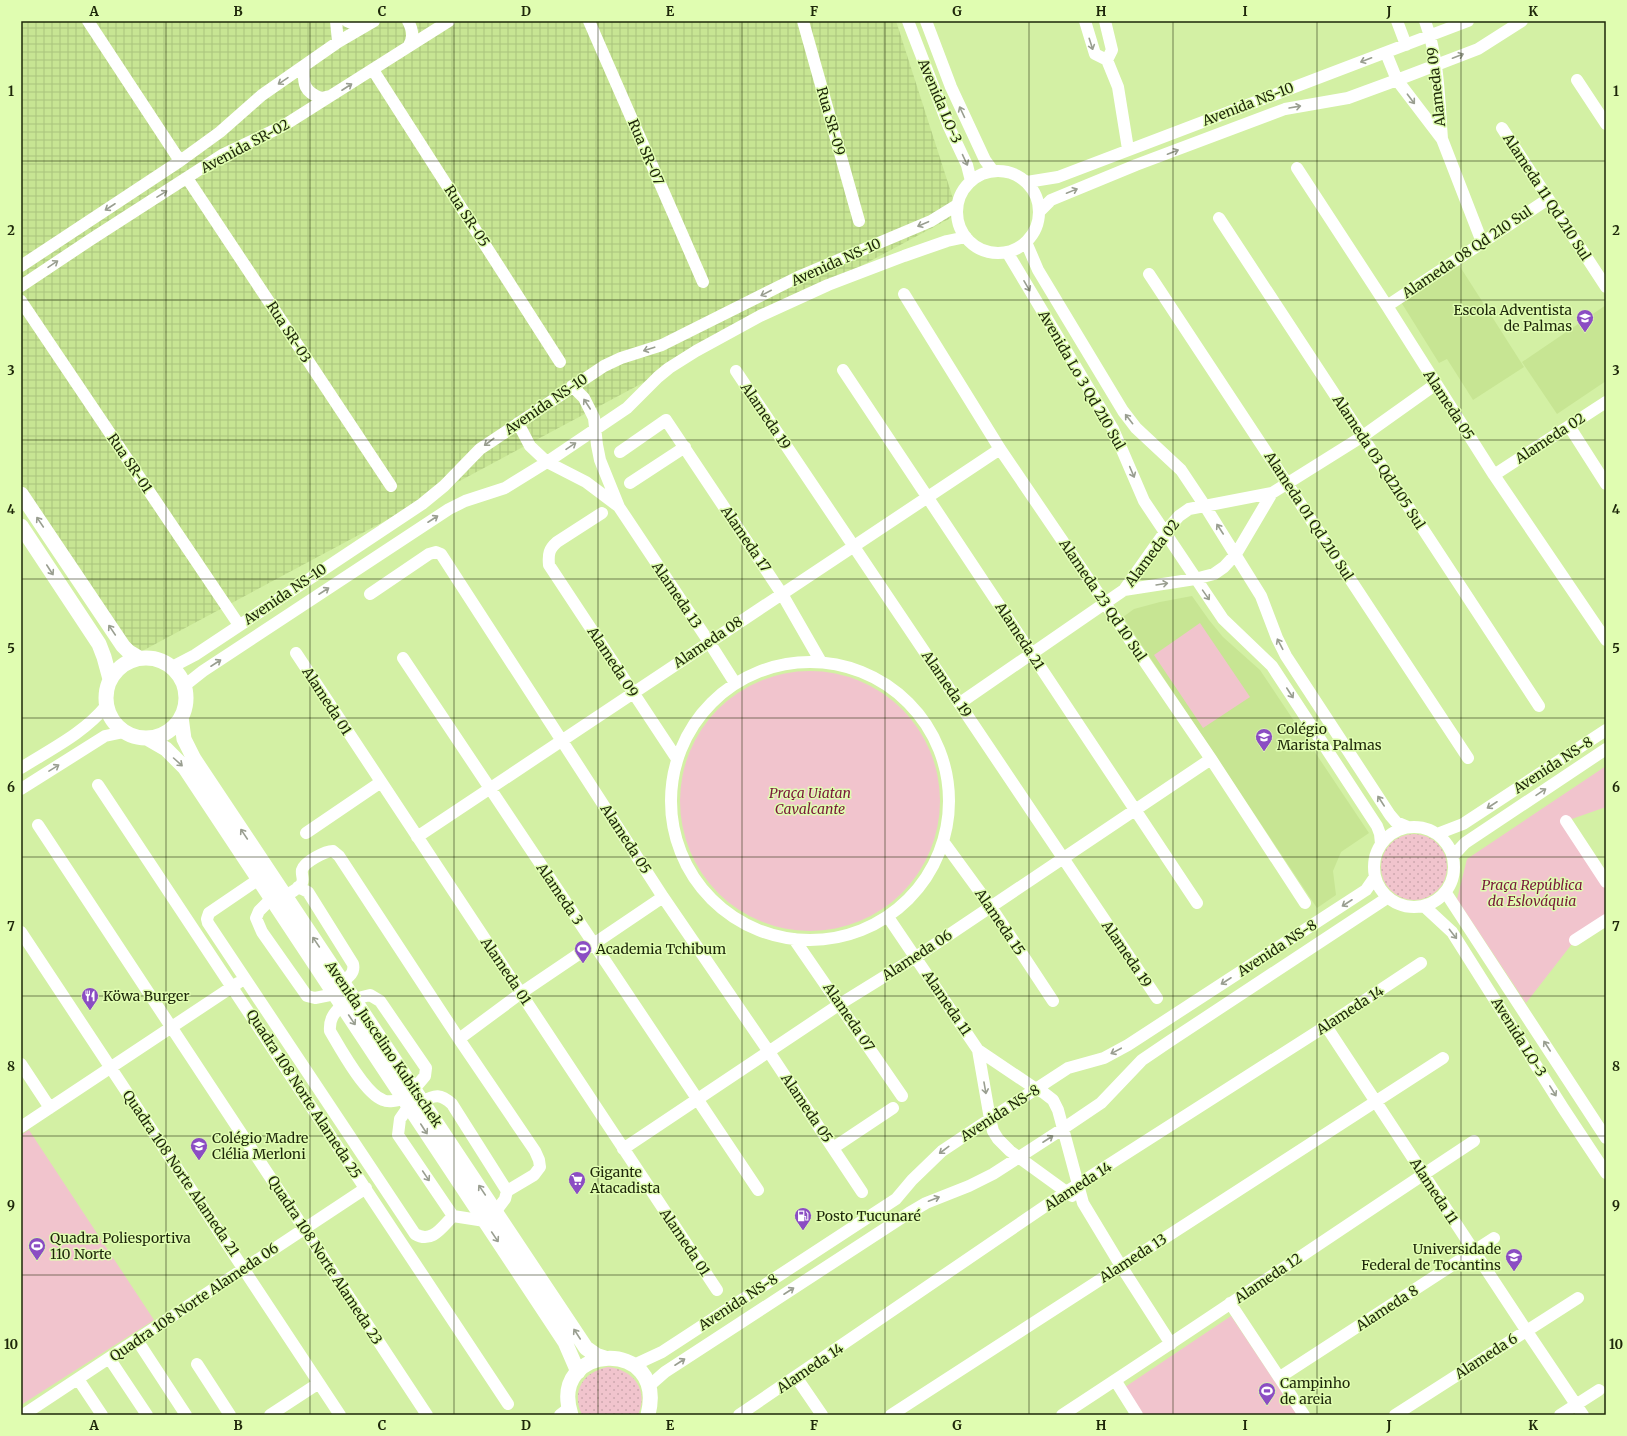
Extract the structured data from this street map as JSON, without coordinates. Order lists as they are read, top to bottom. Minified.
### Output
{"streets":{"main road":["Avenida Juscelino Kubitschek"],"street":["Alameda 09","Avenida LO-3","Avenida NS-10","Rua SR-09","Avenida SR-02","Rua SR-07","Alameda 11 Qd 210 Sul","Rua SR-05","Alameda 08 Qd 210 Sul","Rua SR-03","Avenida Lo 3 Qd 210 Sul","Alameda 05","Alameda 19","Alameda 02","Alameda 03 Qd2105 Sul","Rua SR-01","Alameda 01 Qd 210 Sul","Alameda 17","Alameda 13","Alameda 23 Qd 10 Sul","Alameda 21","Alameda 08","Alameda 01","Avenida NS-8","Alameda 3","Alameda 15","Alameda 06","Alameda 11","Alameda 14","Alameda 07","Quadra 108 Norte Alameda 25","Quadra 108 Norte Alameda 21","Quadra 108 Norte Alameda 23","Alameda 12","Quadra 108 Norte Alameda 06","Alameda 8","Alameda 6"]},"crossings":[["Alameda 09","Avenida NS-10"],["Alameda 09","Alameda 08"],["Avenida LO-3","Avenida NS-10"],["Avenida LO-3","Avenida Lo 3 Qd 210 Sul"],["Avenida LO-3","Avenida NS-8"],["Avenida NS-10","Avenida Lo 3 Qd 210 Sul"],["Avenida NS-10","Rua SR-01"],["Avenida NS-10","Alameda 13"],["Avenida NS-10","Avenida Juscelino Kubitschek"],["Avenida SR-02","Rua SR-05"],["Avenida SR-02","Rua SR-03"],["Alameda 11 Qd 210 Sul","Alameda 08 Qd 210 Sul"],["Alameda 08 Qd 210 Sul","Alameda 05"],["Avenida Lo 3 Qd 210 Sul","Alameda 02"],["Avenida Lo 3 Qd 210 Sul","Avenida NS-8"],["Alameda 05","Alameda 02"],["Alameda 05","Alameda 08"],["Alameda 05","Alameda 06"],["Alameda 19","Alameda 02"],["Alameda 19","Alameda 08"],["Alameda 19","Alameda 06"],["Alameda 02","Alameda 23 Qd 10 Sul"],["Alameda 02","Alameda 21"],["Alameda 17","Alameda 08"],["Alameda 13","Alameda 08"],["Alameda 13","Alameda 11"],["Alameda 23 Qd 10 Sul","Alameda 08"],["Alameda 23 Qd 10 Sul","Alameda 06"],["Alameda 21","Alameda 08"],["Alameda 21","Alameda 06"],["Alameda 08","Alameda 01"],["Alameda 08","Alameda 3"],["Alameda 01","Alameda 06"],["Avenida NS-8","Alameda 11"],["Alameda 3","Alameda 06"],["Alameda 15","Alameda 06"],["Alameda 06","Alameda 11"],["Alameda 06","Alameda 07"],["Alameda 11","Alameda 14"],["Alameda 11","Alameda 12"],["Alameda 11","Alameda 8"],["Alameda 11","Alameda 6"],["Quadra 108 Norte Alameda 25","Quadra 108 Norte Alameda 06"],["Quadra 108 Norte Alameda 21","Quadra 108 Norte Alameda 06"],["Quadra 108 Norte Alameda 23","Quadra 108 Norte Alameda 06"]],"parks":["Praça Uiatan Cavalcante","Praça República da Eslováquia"],"places":{"school or university":["Escola Adventista de Palmas","Colégio Marista Palmas","Colégio Madre Clélia Merloni","Universidade Federal de Tocantins"],"sports":["Academia Tchibum","Quadra Poliesportiva 110 Norte","Campinho de areia"],"restaurant":["Köwa Burger"],"supermarket":["Gigante Atacadista"],"fuel station":["Posto Tucunaré"]},"grid":{"columns":["A","B","C","D","E","F","G","H","I","J","K"],"rows":["1","2","3","4","5","6","7","8","9","10"]}}
